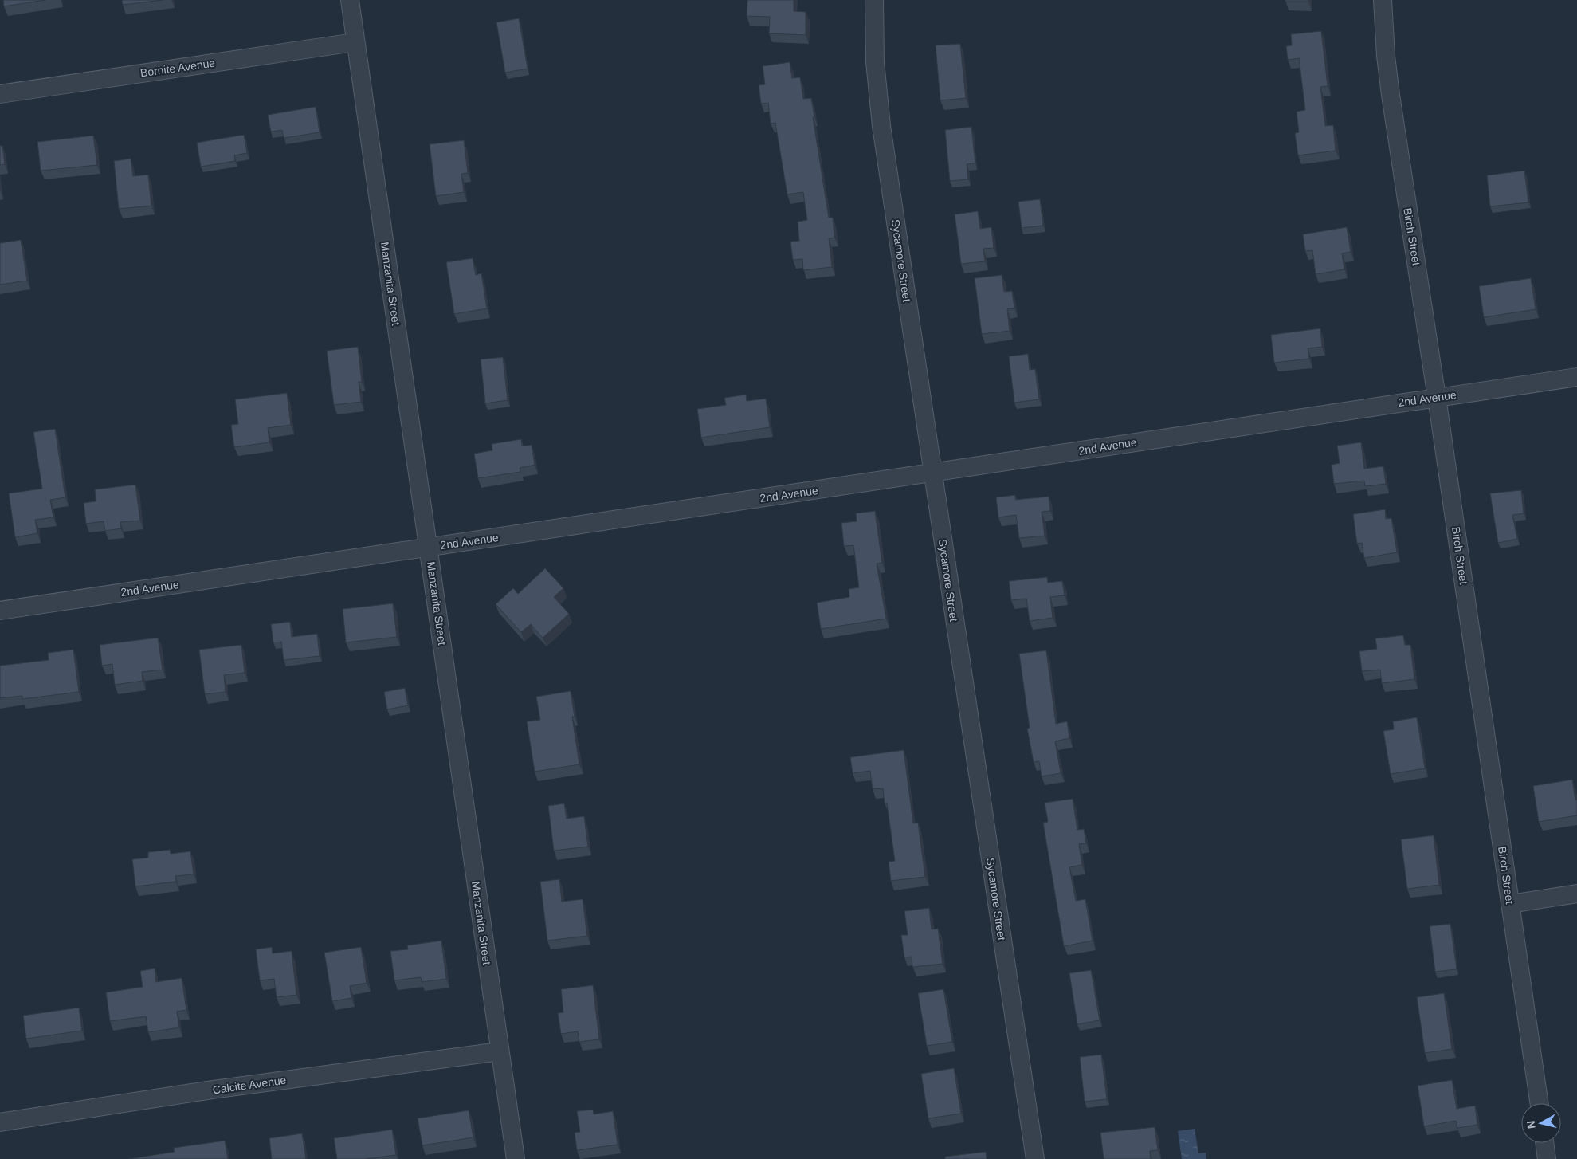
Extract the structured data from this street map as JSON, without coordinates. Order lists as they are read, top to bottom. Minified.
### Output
{"streets":{"street":["Bornite Avenue","Birch Street","Sycamore Street","Manzanita Street","2nd Avenue","Calcite Avenue"]},"crossings":[["Bornite Avenue","Manzanita Street"],["Birch Street","2nd Avenue"],["Sycamore Street","2nd Avenue"],["Manzanita Street","2nd Avenue"],["Manzanita Street","Calcite Avenue"]],"north":"left"}
